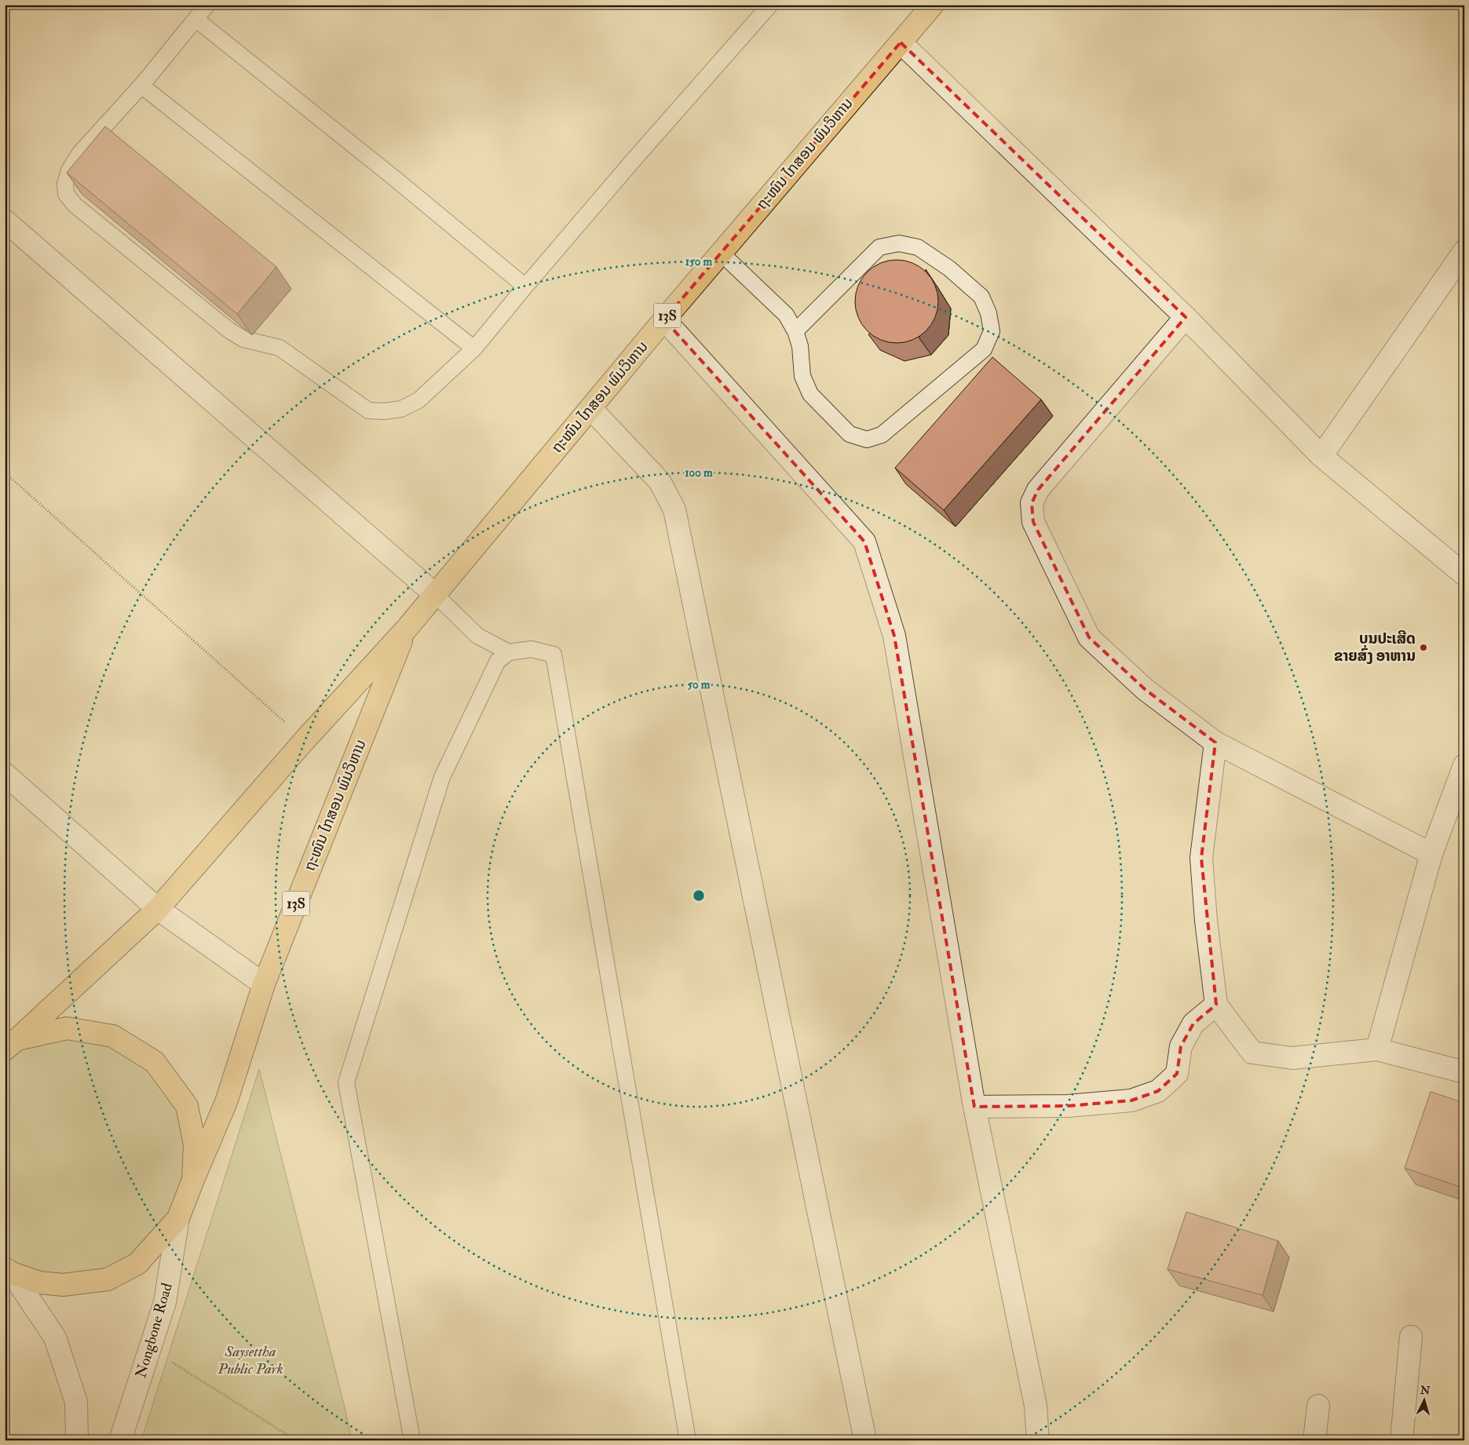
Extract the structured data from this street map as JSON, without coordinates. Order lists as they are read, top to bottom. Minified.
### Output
{"streets":{"highway":["ຖະໜົນ ໄກສອນ ພົມວິຫານ","13S"],"street":["Nongbone Road"]},"crossings":[["ຖະໜົນ ໄກສອນ ພົມວິຫານ","13S"],["13S","Nongbone Road"]],"parks":["Saysettha Public Park"],"places":["ບຸນປະເສີດ ຂາຍສົ່ງ ອາຫານ"],"north":"top","rings":["150 m","100 m","50 m"]}
